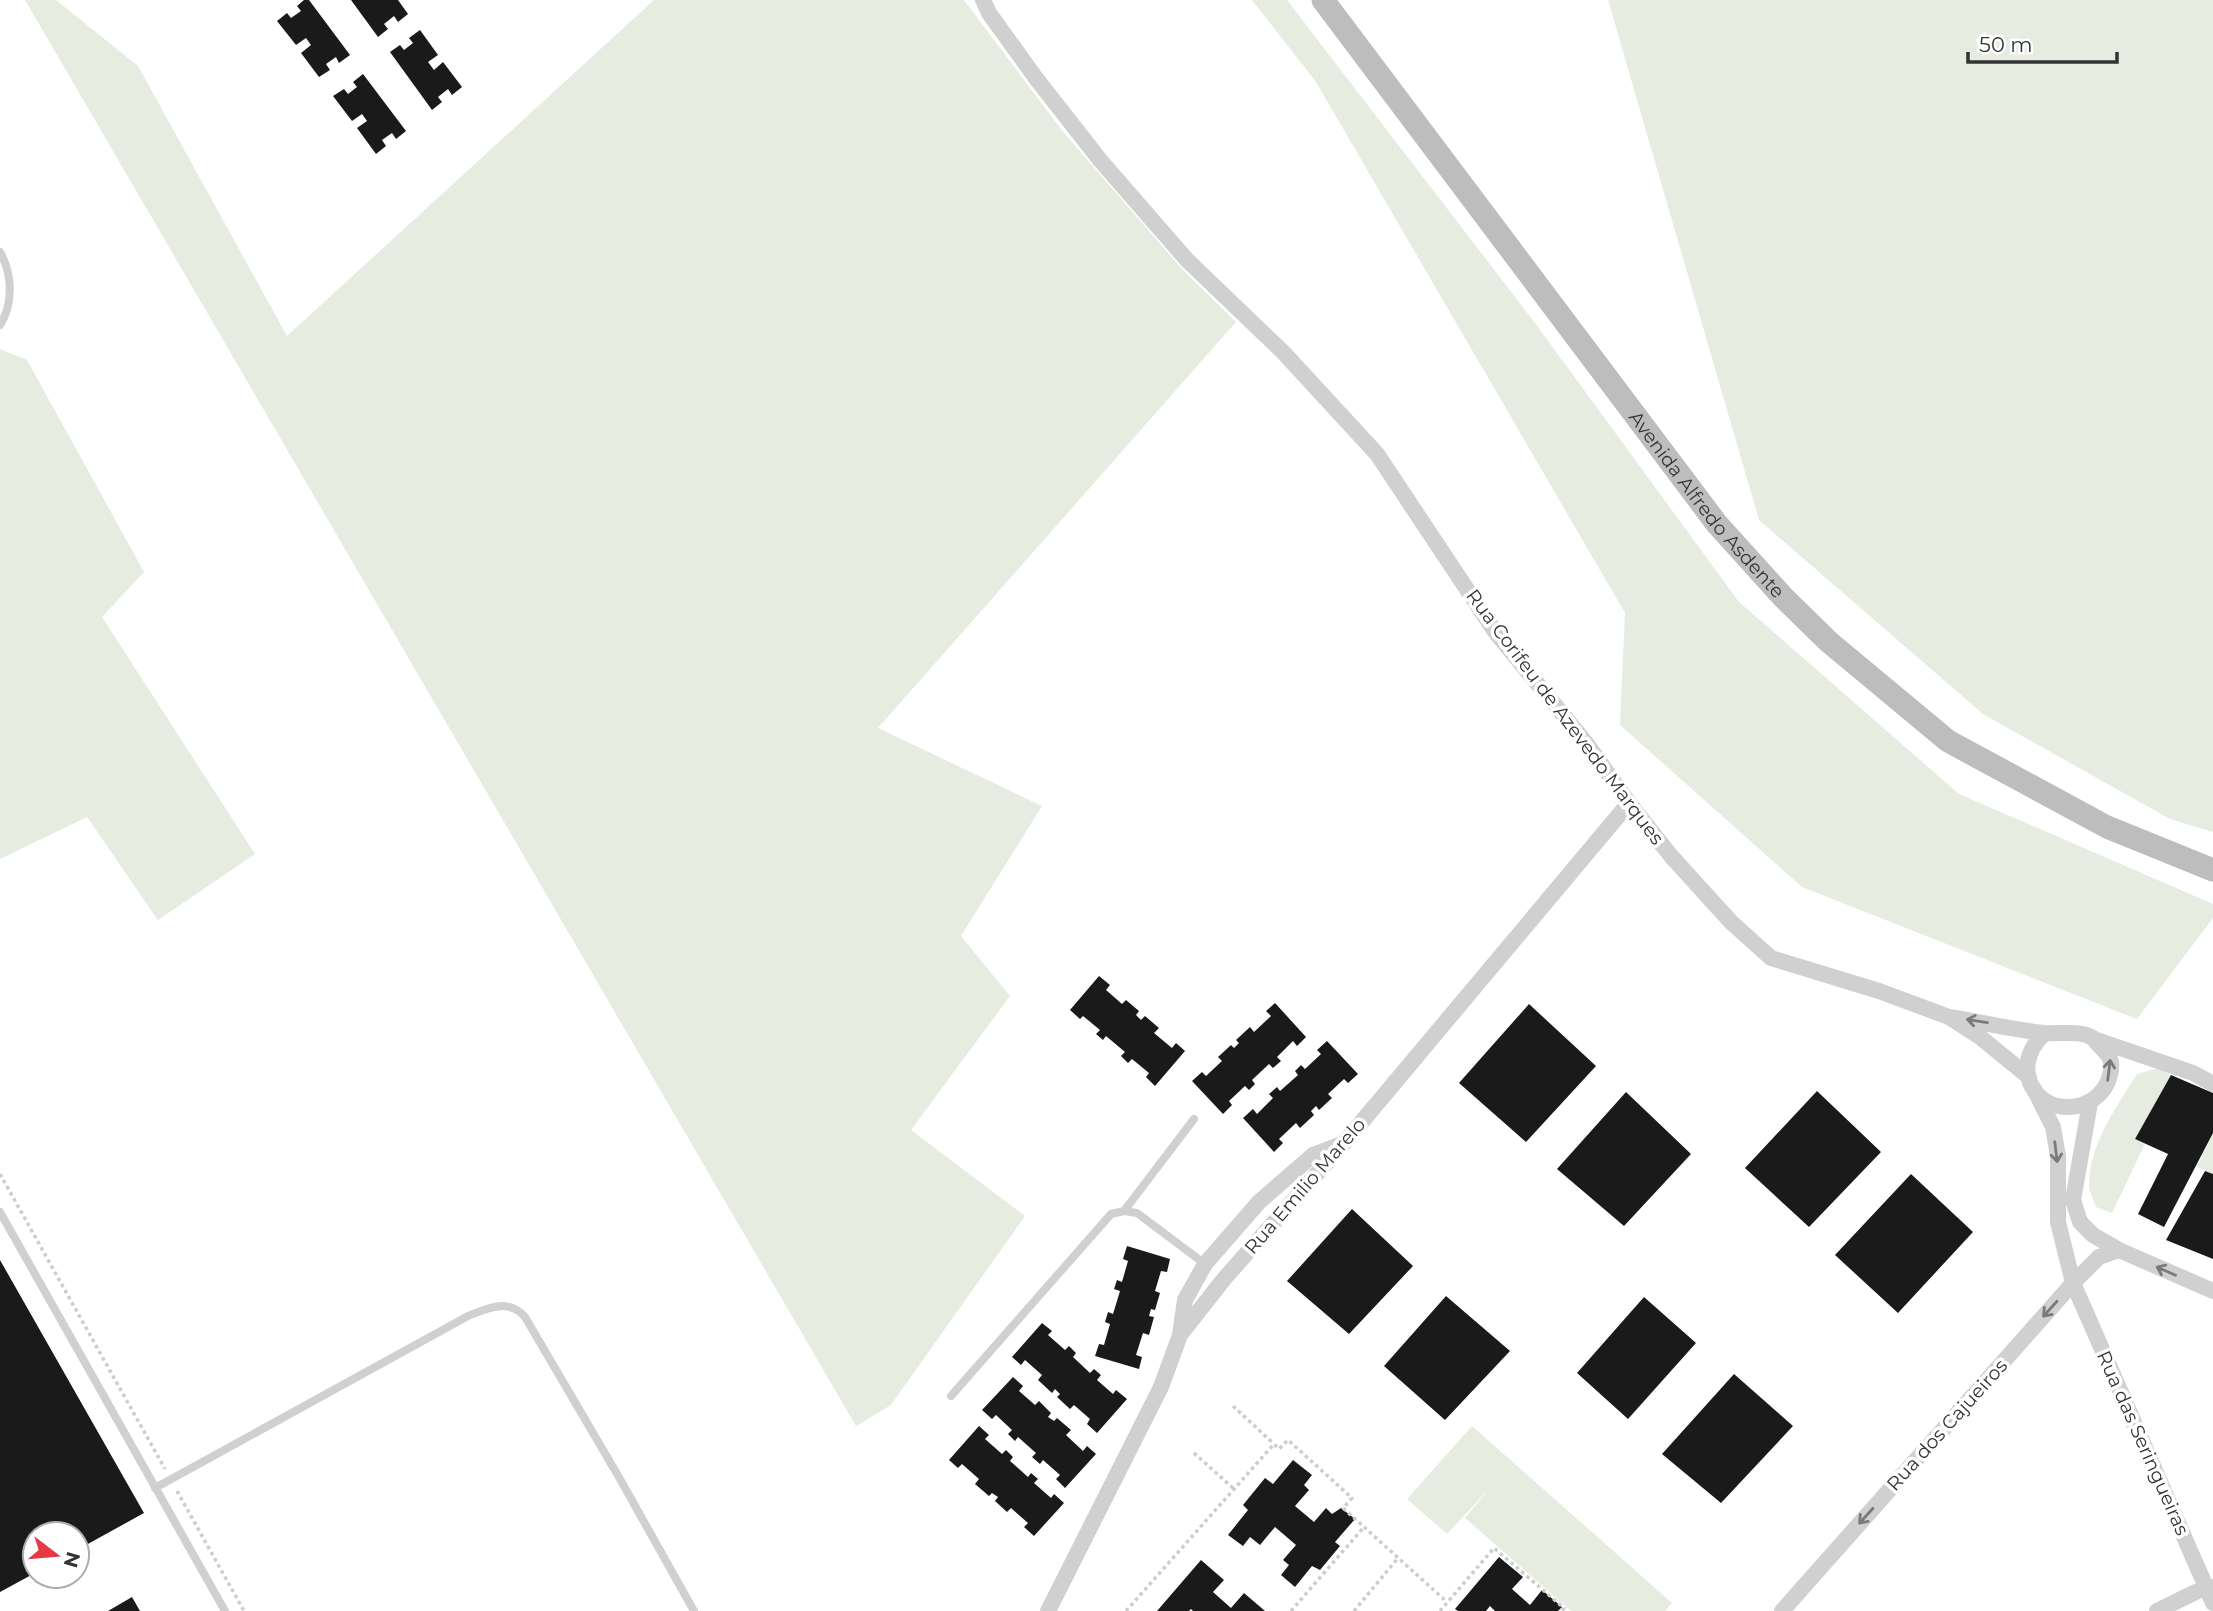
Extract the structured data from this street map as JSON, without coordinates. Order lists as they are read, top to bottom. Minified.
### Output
{"streets":{"street":["Avenida Alfredo Asdente","Rua Corifeu de Azevedo Marques","Rua Emilio Marelo","Rua dos Cajueiros","Rua das Seringueiras"]},"crossings":[["Rua Corifeu de Azevedo Marques","Rua Emilio Marelo"],["Rua dos Cajueiros","Rua das Seringueiras"]],"one_way":["Rua dos Cajueiros","Rua das Seringueiras"],"scale_bar":"50 m","north":"right"}
